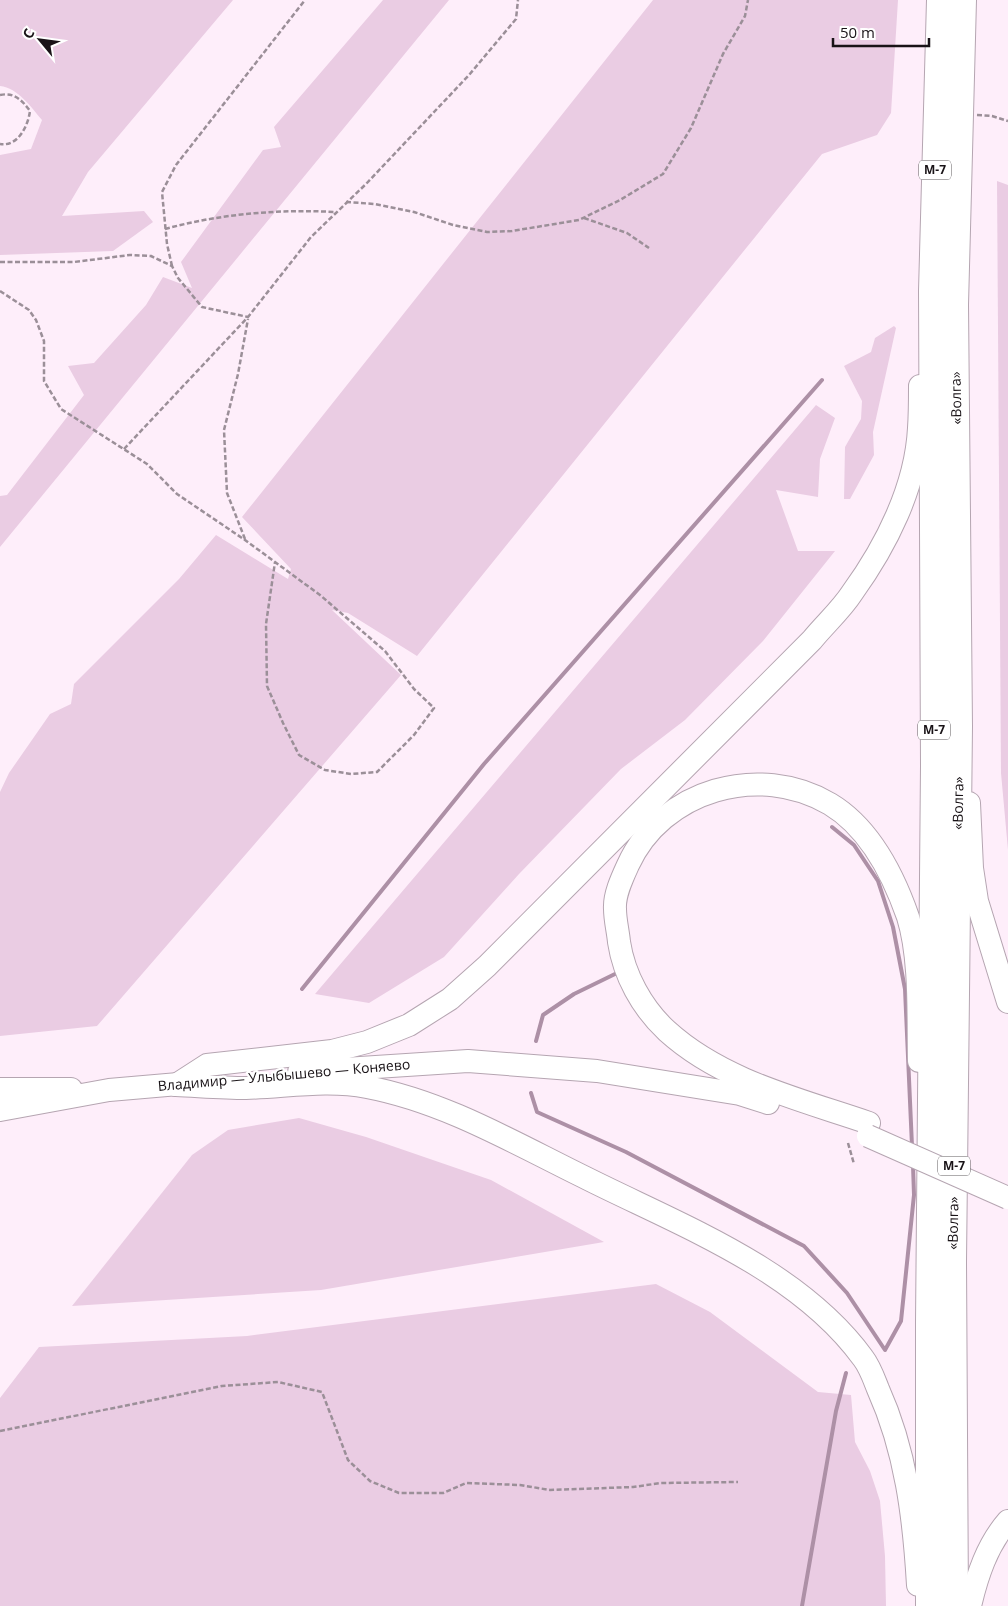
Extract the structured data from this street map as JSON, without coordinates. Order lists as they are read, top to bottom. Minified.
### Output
{"streets":{"highway":["М-7","«Волга»"],"main road":["Владимир — Улыбышево — Коняево"]},"scale_bar":"50 m","north":"top left"}
